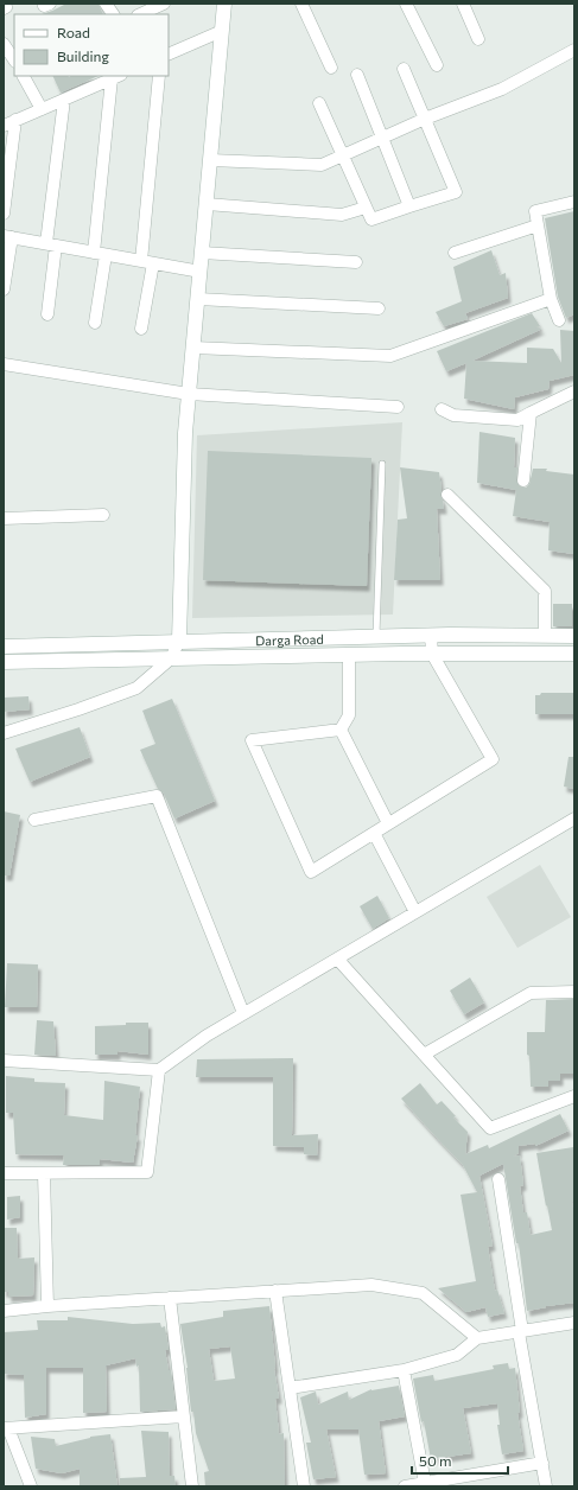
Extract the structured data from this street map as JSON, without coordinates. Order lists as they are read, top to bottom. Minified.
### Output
{"streets":{"main road":["Darga Road"]},"legend":["Road","Building"],"scale_bar":"50 m"}
